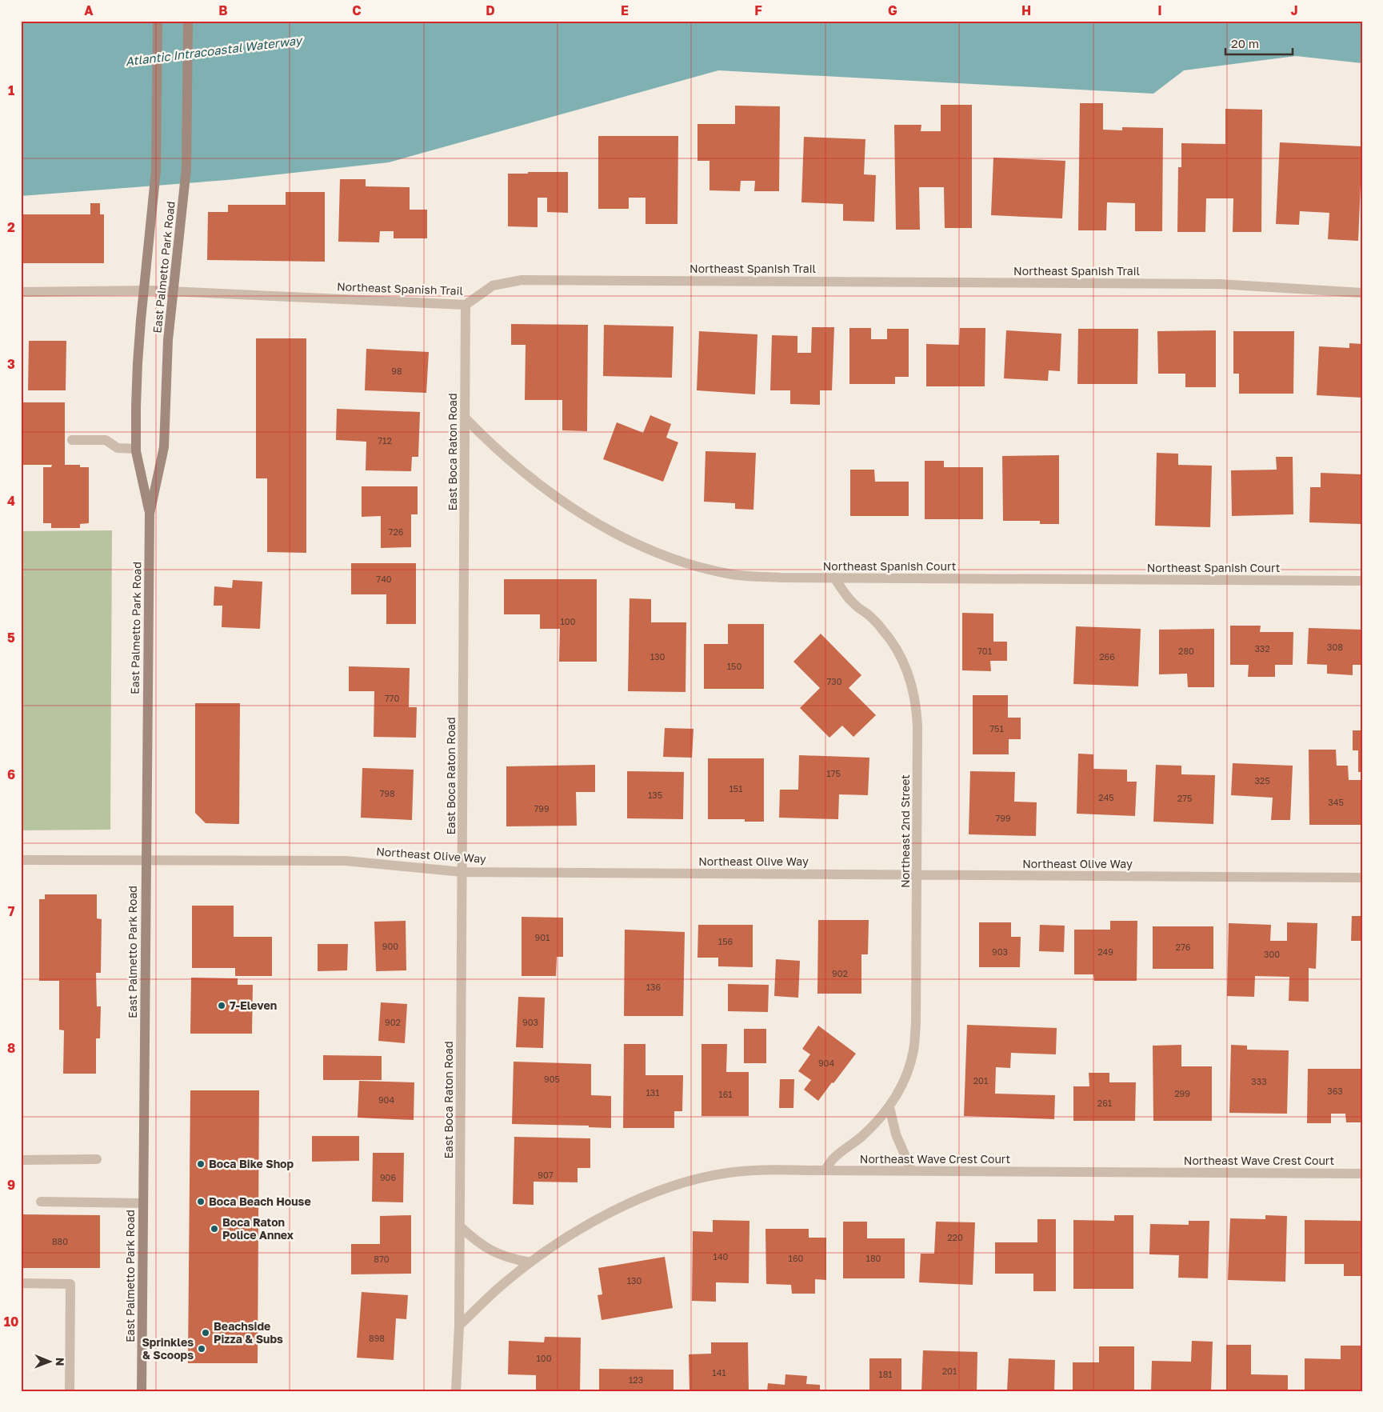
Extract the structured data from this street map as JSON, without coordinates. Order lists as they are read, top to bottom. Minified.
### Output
{"streets":{"main road":["East Palmetto Park Road"],"street":["Northeast Spanish Trail","East Boca Raton Road","Northeast Spanish Court","Northeast 2nd Street","Northeast Olive Way","Northeast Wave Crest Court"]},"crossings":[["East Palmetto Park Road","Northeast Olive Way"],["Northeast Spanish Trail","East Boca Raton Road"],["East Boca Raton Road","Northeast Spanish Court"],["East Boca Raton Road","Northeast Olive Way"],["East Boca Raton Road","Northeast Wave Crest Court"],["Northeast Spanish Court","Northeast 2nd Street"],["Northeast 2nd Street","Northeast Olive Way"],["Northeast 2nd Street","Northeast Wave Crest Court"]],"water":["Atlantic Intracoastal Waterway"],"places":["7-Eleven","Boca Bike Shop","Boca Beach House","Boca Raton Police Annex","Beachside Pizza & Subs","Sprinkles & Scoops"],"house_numbers":["98","712","726","740","100","308","332","701","280","130","266","150","730","770","751","175","325","151","798","135","245","275","345","799","799","901","156","900","276","903","249","300","902","136","902","903","904","905","201","333","363","131","299","161","904","261","907","906","220","880","140","160","180","870","130","898","100","201","141","181","123"],"scale_bar":"20 m","north":"right","grid":{"columns":["A","B","C","D","E","F","G","H","I","J"],"rows":["1","2","3","4","5","6","7","8","9","10"]}}
